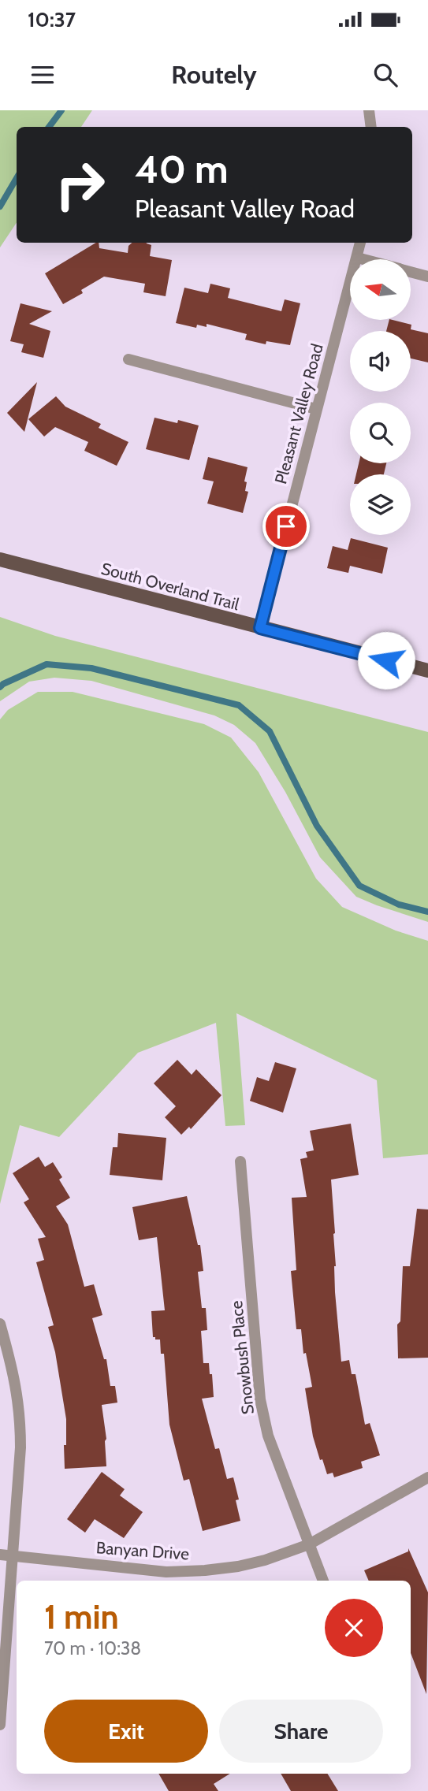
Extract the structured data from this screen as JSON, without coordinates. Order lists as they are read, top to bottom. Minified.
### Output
{"streets":{"main road":["South Overland Trail"],"street":["Pleasant Valley Road","Snowbush Place","Banyan Drive"]},"crossings":[["Pleasant Valley Road","South Overland Trail"],["Snowbush Place","Banyan Drive"]],"north":"left","page":{"status":"10:37","header":"Routely","turn":["40 m","Pleasant Valley Road"],"heading":["1 min","70 m · 10:38"],"buttons":["Exit","Share"]}}
